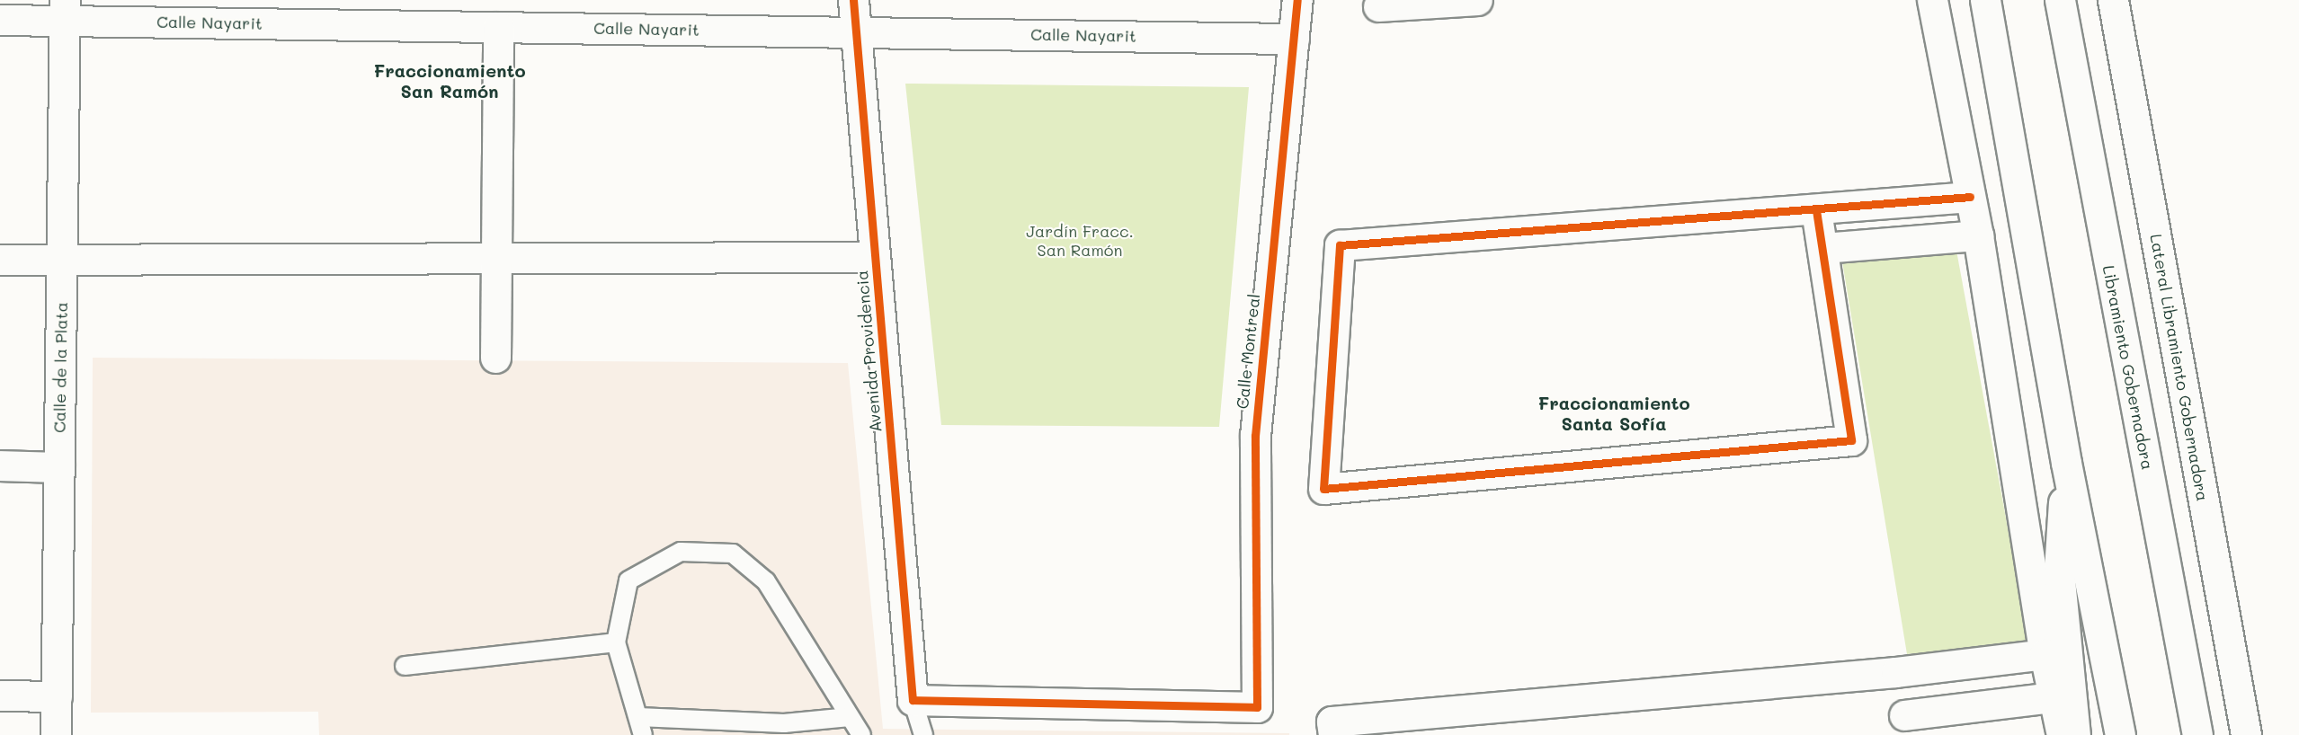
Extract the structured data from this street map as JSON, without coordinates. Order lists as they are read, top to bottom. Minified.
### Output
{"streets":{"main road":["Calle Nayarit","Avenida Providencia","Calle Montreal","Calle de la Plata","Libramiento Gobernadora","Lateral Libramiento Gobernadora"]},"crossings":[["Calle Nayarit","Avenida Providencia"],["Calle Nayarit","Calle Montreal"],["Calle Nayarit","Calle de la Plata"],["Avenida Providencia","Calle Montreal"]],"districts":["Fraccionamiento San Ramón","Fraccionamiento Santa Sofía"],"parks":["Jardín Fracc. San Ramón"]}
